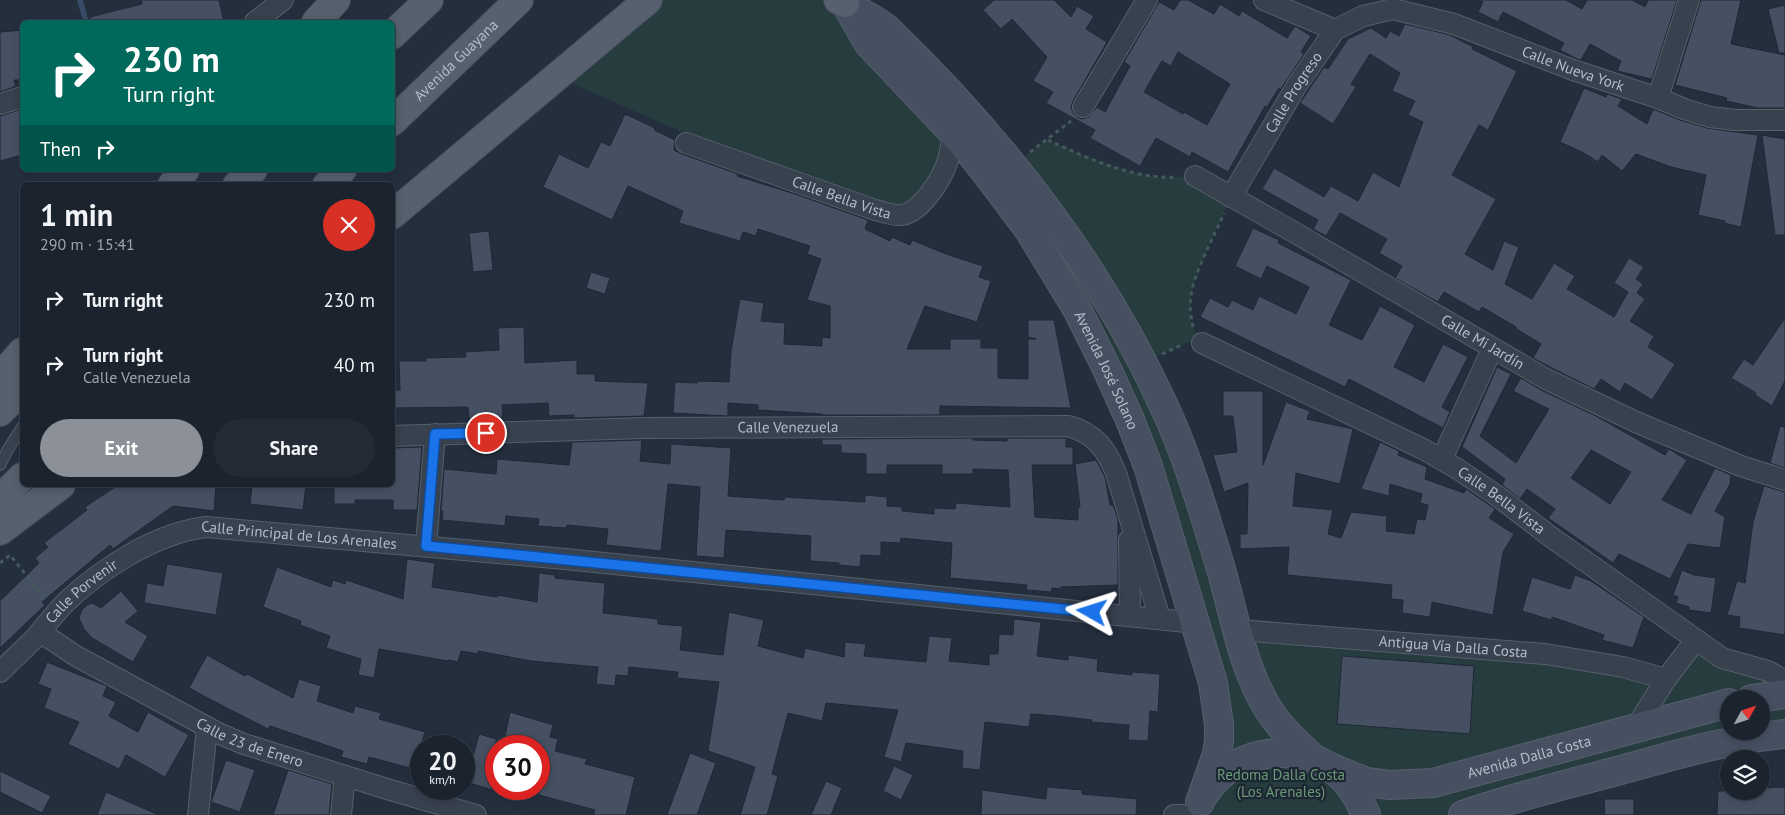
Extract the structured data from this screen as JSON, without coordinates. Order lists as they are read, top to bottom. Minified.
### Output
{"streets":{"main road":["Avenida Guayana"],"street":["Calle Nueva York","Calle Progreso","Calle Bella Vista","Calle Mi Jardín","Avenida José Solano","Calle Venezuela","Calle Principal de Los Arenales","Calle Porvenir","Antigua Vía Dalla Costa","Calle 23 de Enero","Avenida Dalla Costa"]},"crossings":[["Calle Nueva York","Calle Progreso"],["Calle Progreso","Calle Mi Jardín"],["Calle Bella Vista","Avenida José Solano"],["Avenida José Solano","Calle Principal de Los Arenales"],["Avenida José Solano","Antigua Vía Dalla Costa"],["Avenida José Solano","Avenida Dalla Costa"],["Calle Venezuela","Calle Principal de Los Arenales"],["Calle Principal de Los Arenales","Calle Porvenir"],["Calle Porvenir","Calle 23 de Enero"]],"parks":["Redoma Dalla Costa (Los Arenales)"],"north":"top right","page":{"turn":["230 m","Turn right"],"then":"Then","heading":["1 min","290 m · 15:41"],"list":[{"name":"Turn right","value":"230 m"},{"name":"Turn right","note":"Calle Venezuela","value":"40 m"}],"buttons":["Exit","Share"],"speed":"20 km/h","limit":"30"}}
